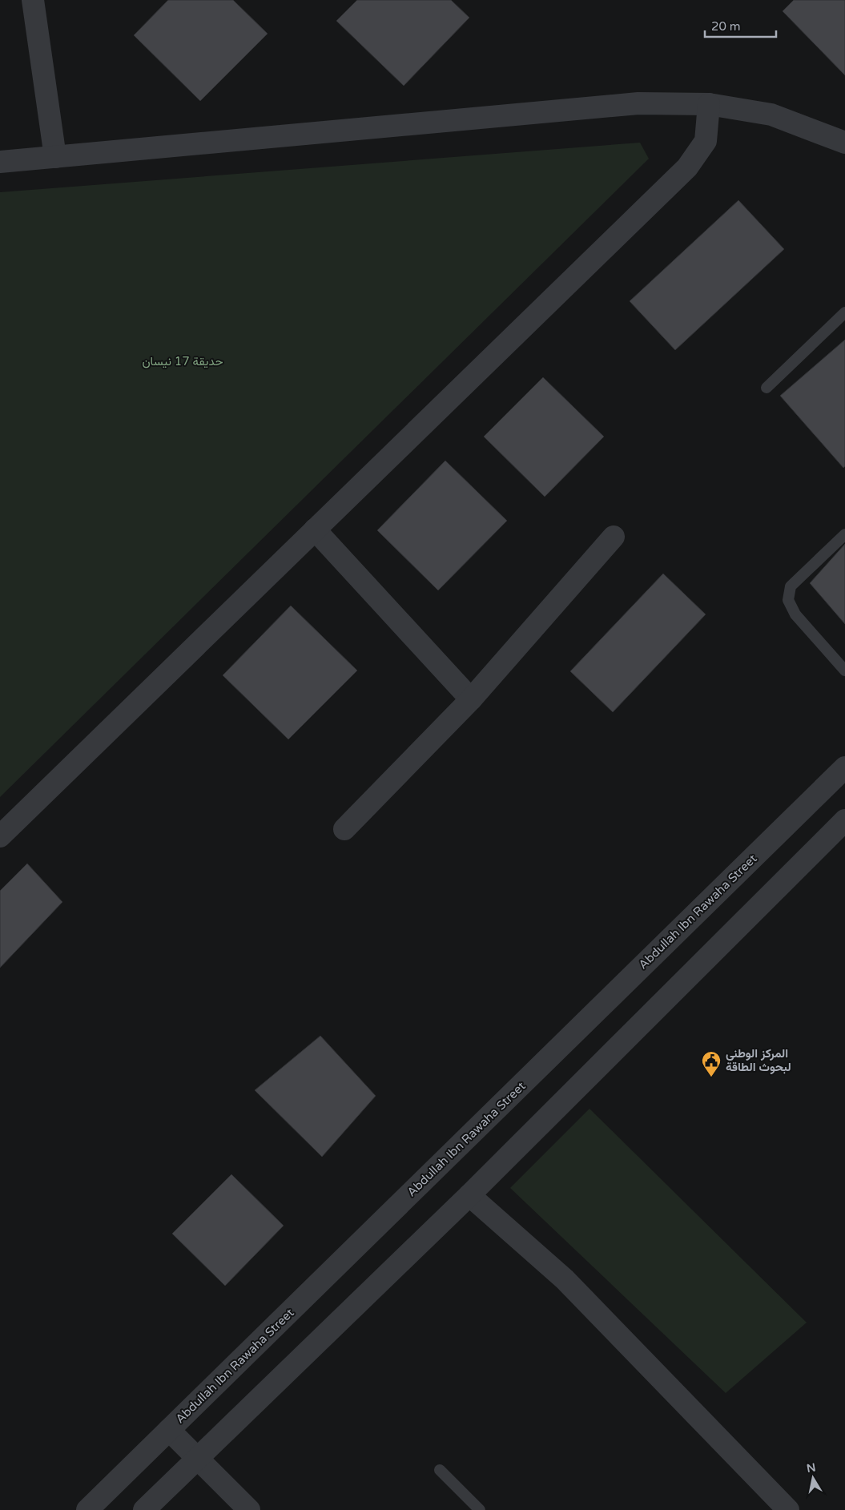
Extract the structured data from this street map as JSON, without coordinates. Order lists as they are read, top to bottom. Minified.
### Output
{"streets":{"street":["Abdullah Ibn Rawaha Street"]},"parks":["حديقة 17 نيسان"],"places":{"public building":["المركز الوطني لبحوث الطاقة"]},"scale_bar":"20 m","north":"top"}
